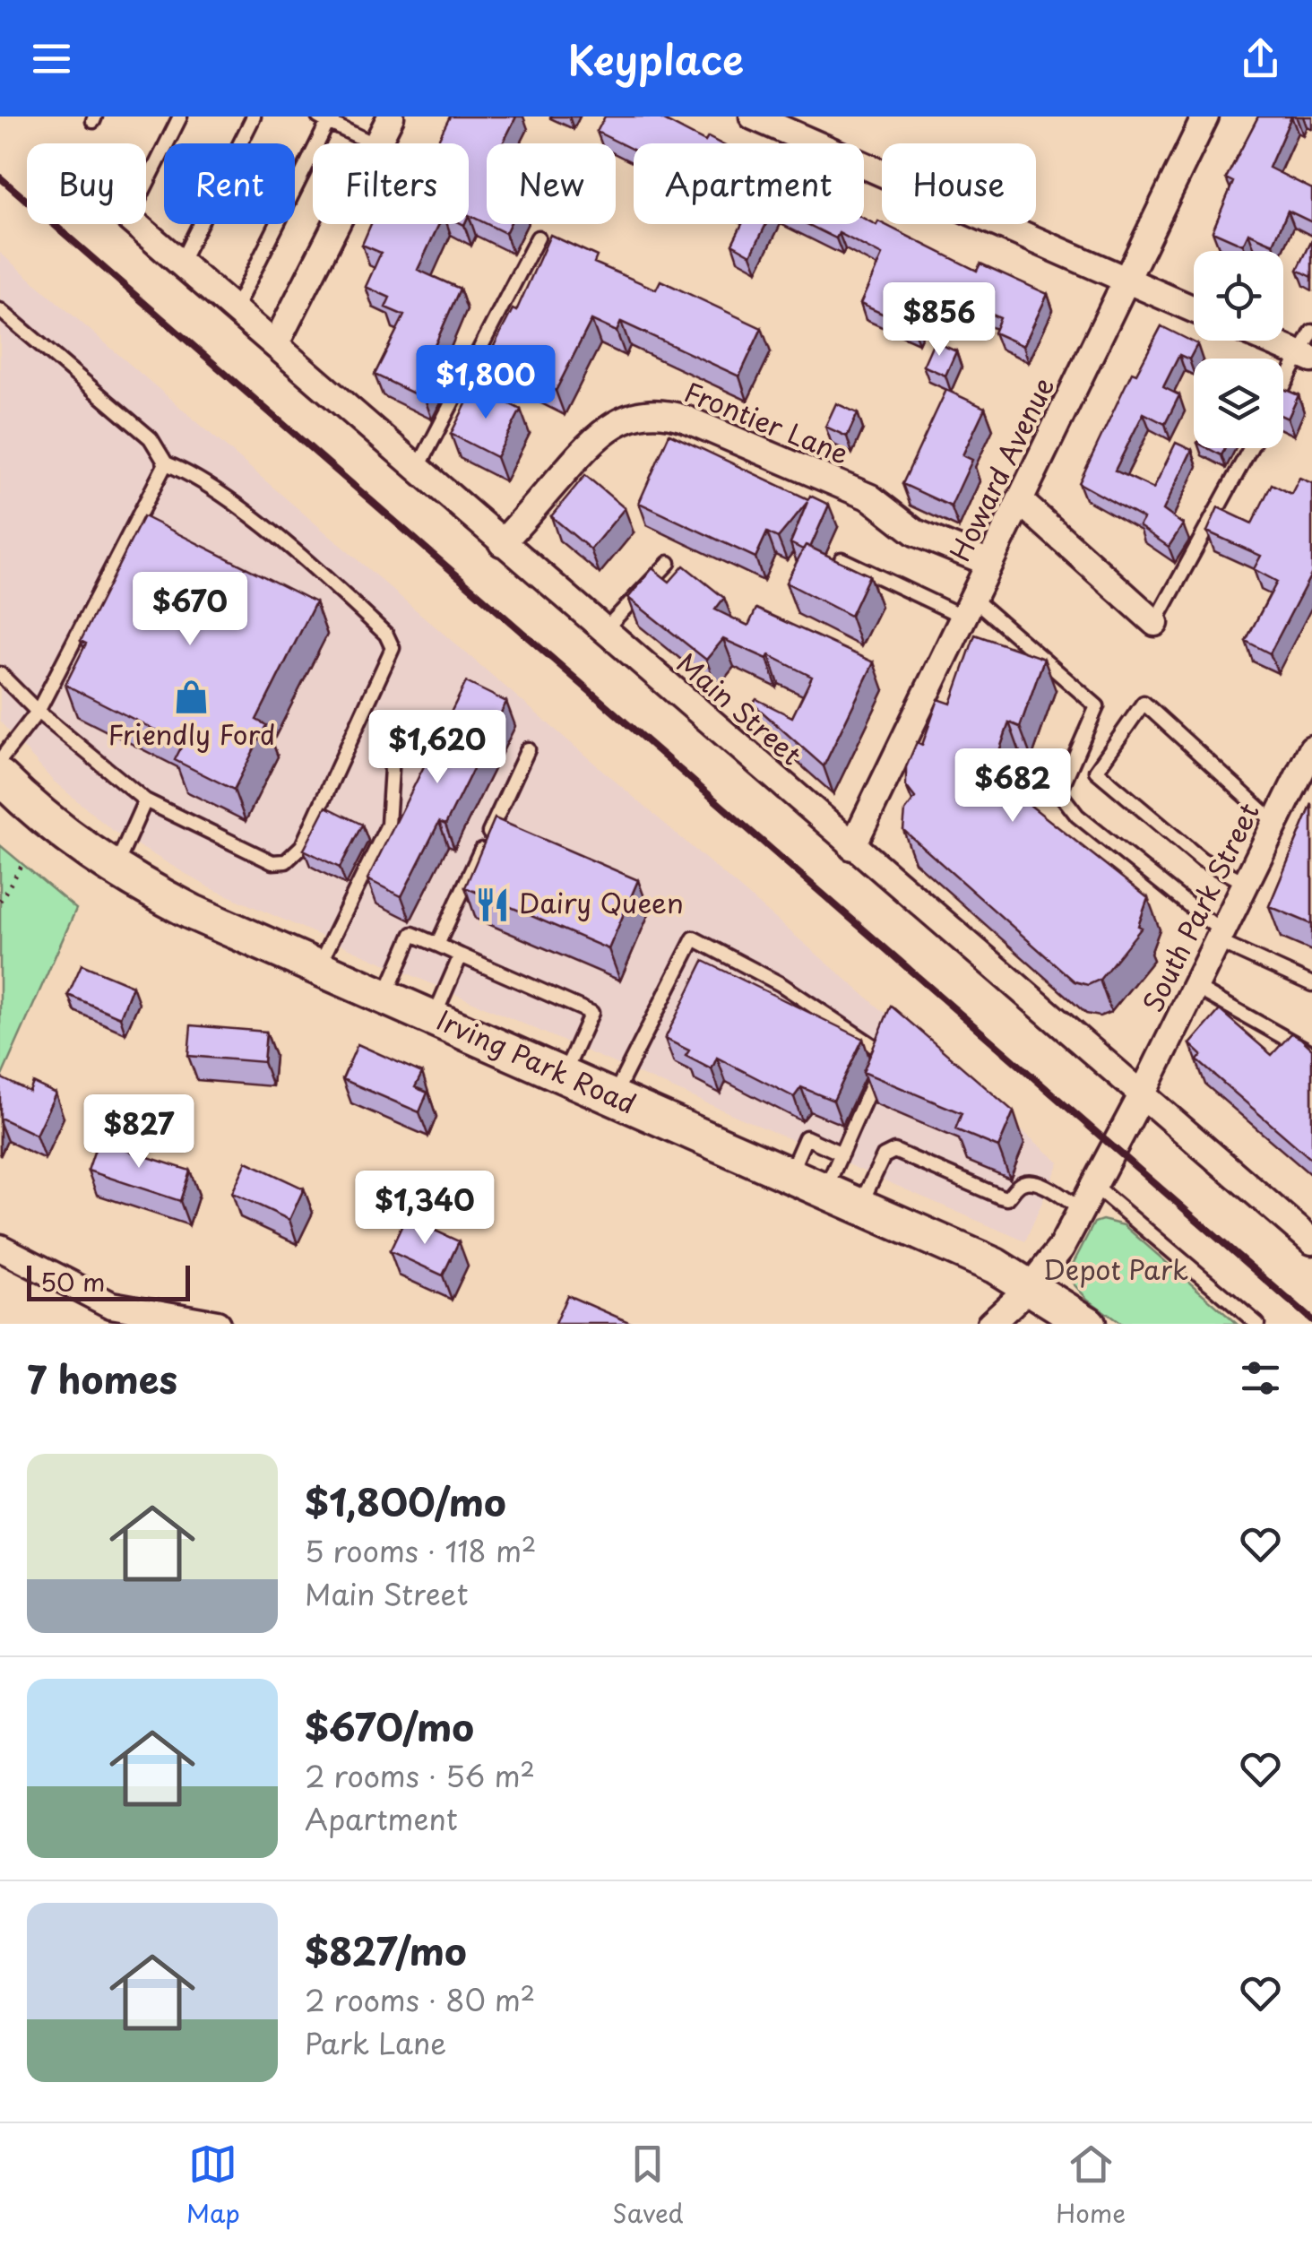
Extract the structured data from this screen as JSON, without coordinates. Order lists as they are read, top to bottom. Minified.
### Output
{"streets":{"main road":["Irving Park Road"],"street":["Frontier Lane","Howard Avenue","Main Street","South Park Street"]},"crossings":[["Frontier Lane","Howard Avenue"],["Frontier Lane","Main Street"],["Howard Avenue","Main Street"],["Main Street","South Park Street"],["South Park Street","Irving Park Road"]],"parks":["Depot Park"],"places":{"shop":["Friendly Ford"],"restaurant":["Dairy Queen"]},"scale_bar":"50 m","page":{"header":"Keyplace","chip":["Buy","Rent","Filters","New","Apartment","House"],"price":["$856","$1,800","$670","$1,620","$682","$827","$1,340"],"scale":"50 m","heading":"7 homes","list":[{"name":"$1,800/mo","note":"5 rooms · 118 m² · Main Street"},{"name":"$670/mo","note":"2 rooms · 56 m² · Apartment"},{"name":"$827/mo","note":"2 rooms · 80 m² · Park Lane"}],"tabs":["Map","Saved","Home"]}}
